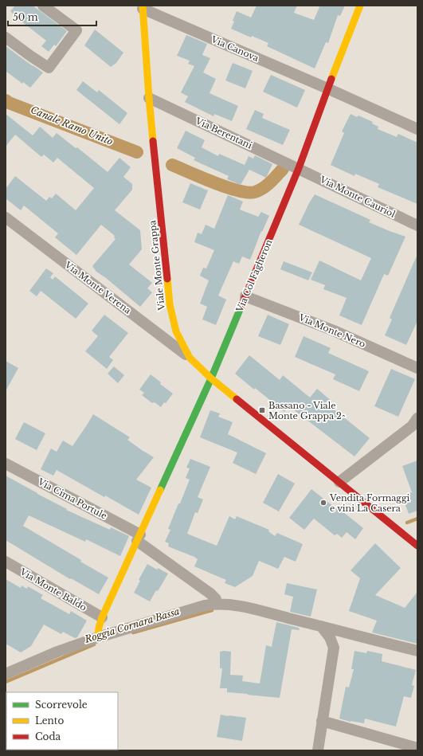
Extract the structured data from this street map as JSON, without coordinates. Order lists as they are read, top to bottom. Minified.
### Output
{"streets":{"street":["Via Canova","Via Berentani","Via Monte Cauriol","Viale Monte Grappa","Via Col Fagheron","Via Monte Verena","Via Monte Nero","Via Cima Portule","Via Monte Baldo"]},"crossings":[["Via Canova","Viale Monte Grappa"],["Via Canova","Via Col Fagheron"],["Via Berentani","Via Monte Cauriol"],["Via Berentani","Viale Monte Grappa"],["Via Berentani","Via Col Fagheron"],["Via Monte Cauriol","Via Col Fagheron"],["Viale Monte Grappa","Via Col Fagheron"],["Viale Monte Grappa","Via Monte Verena"],["Via Col Fagheron","Via Monte Nero"],["Via Col Fagheron","Via Cima Portule"],["Via Col Fagheron","Via Monte Baldo"]],"water":["Canale Ramo Unito","Roggia Cornara Bassa"],"places":{"transit":["Bassano - Viale Monte Grappa 2^"],"other":["Vendita Formaggi e vini La Casera"]},"legend":["Scorrevole","Lento","Coda"],"scale_bar":"50 m"}
